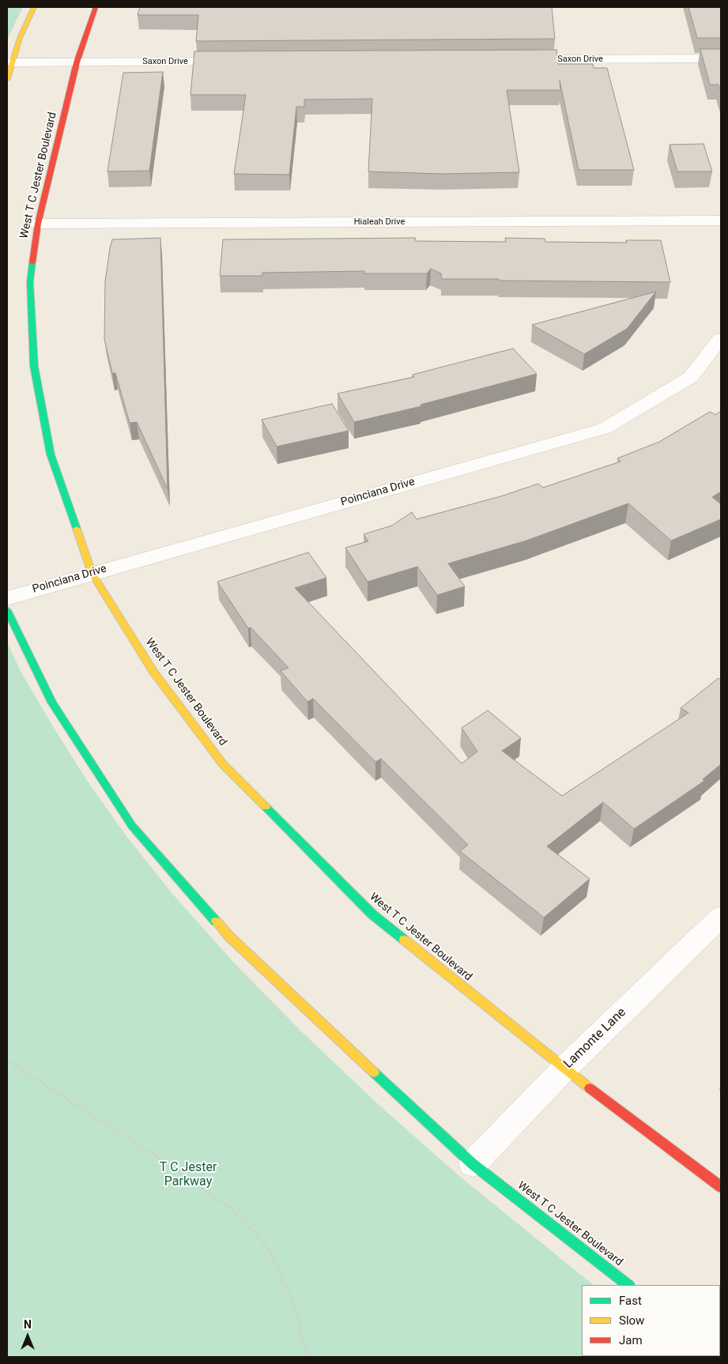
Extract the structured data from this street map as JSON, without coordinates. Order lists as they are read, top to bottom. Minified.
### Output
{"streets":{"main road":["West T C Jester Boulevard"],"street":["Saxon Drive","Hialeah Drive","Poinciana Drive","Lamonte Lane"]},"crossings":[["Saxon Drive","West T C Jester Boulevard"],["West T C Jester Boulevard","Hialeah Drive"],["West T C Jester Boulevard","Poinciana Drive"],["West T C Jester Boulevard","Lamonte Lane"]],"parks":["T C Jester Parkway"],"legend":["Fast","Slow","Jam"],"north":"top"}
